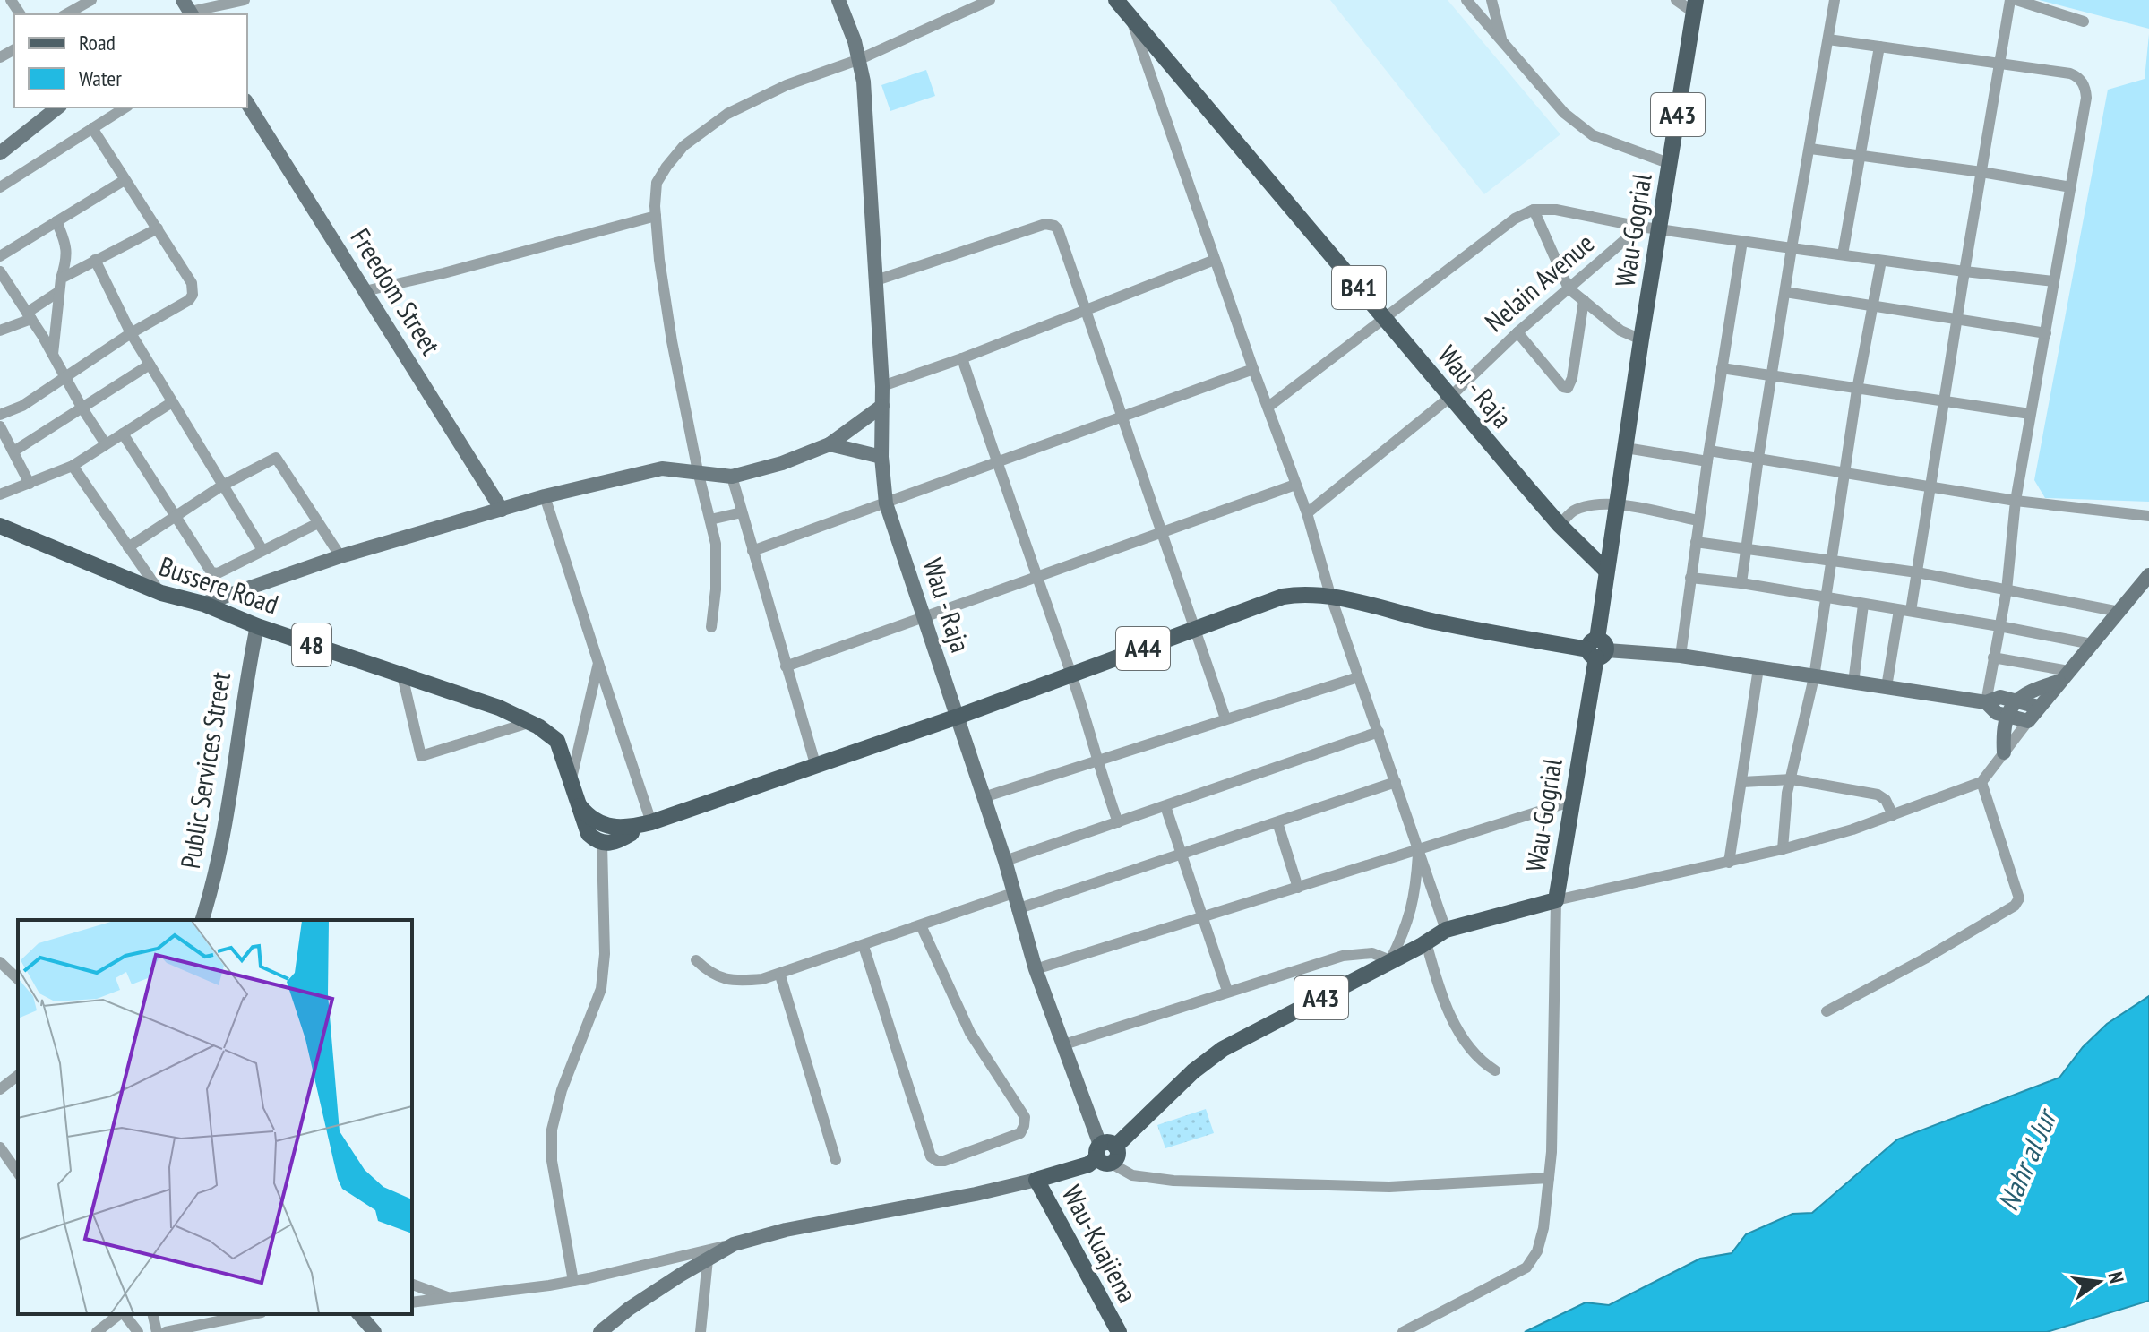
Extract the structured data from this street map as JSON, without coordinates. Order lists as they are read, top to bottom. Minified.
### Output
{"streets":{"main road":["A43","Wau-Gogrial","B41","Wau - Raja","Bussere Road","48","A44","Wau-Kuajiena"],"street":["Nelain Avenue","Freedom Street","Public Services Street"]},"crossings":[["Wau-Gogrial","Wau - Raja"],["Wau-Gogrial","A44"],["Wau-Gogrial","Wau-Kuajiena"],["Nelain Avenue","Wau - Raja"],["Wau - Raja","A44"],["Bussere Road","A44"],["Bussere Road","Public Services Street"]],"water":["Nahr al Jur"],"legend":["Road","Water"],"north":"right"}
